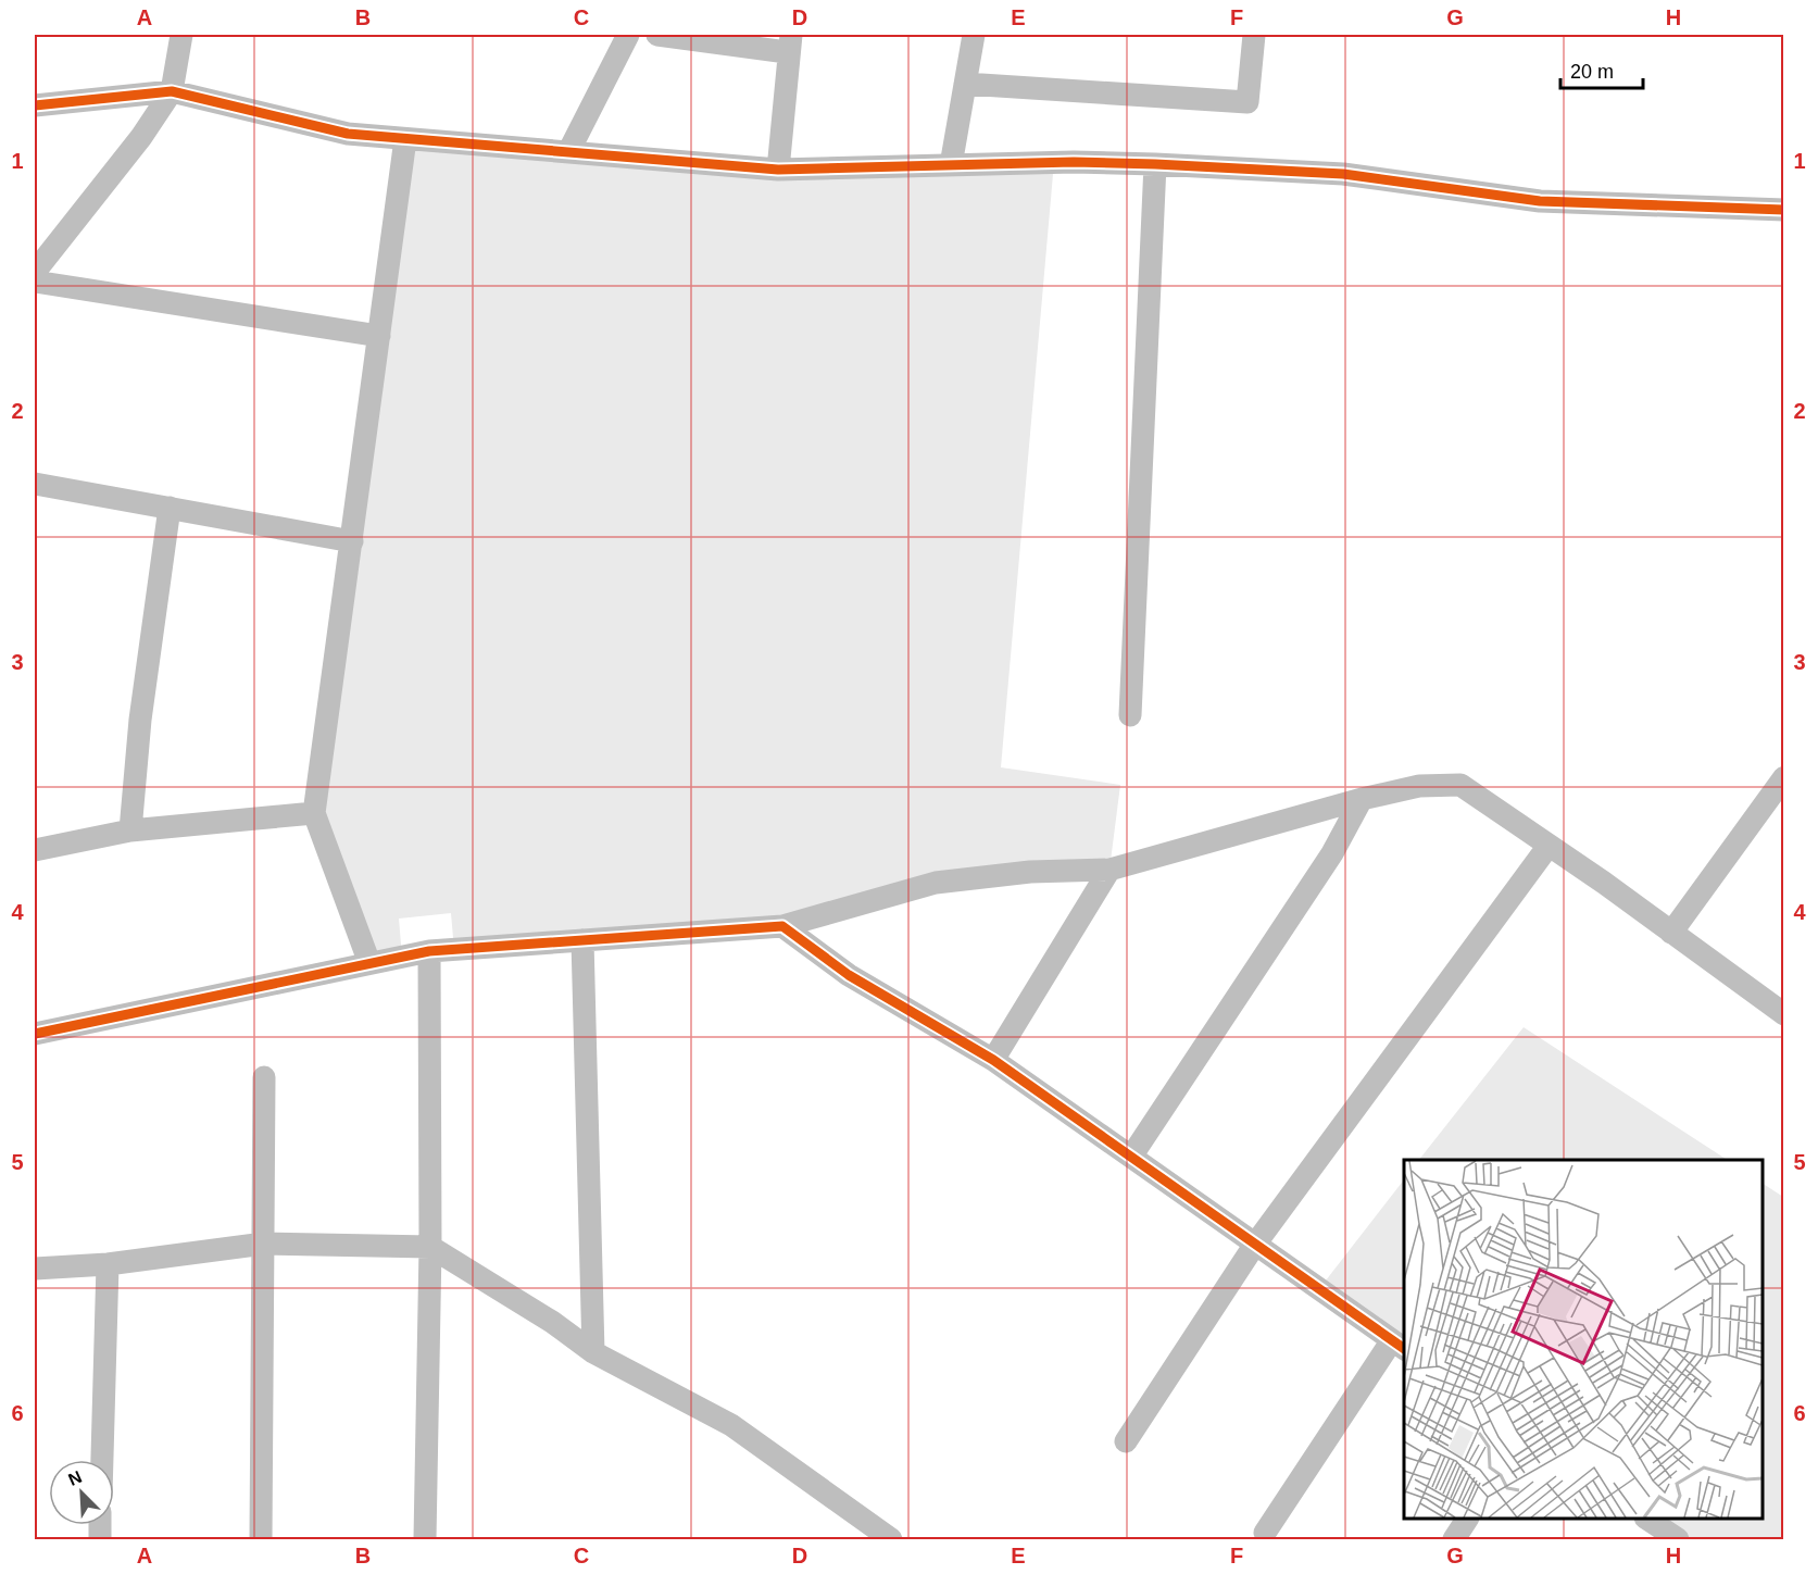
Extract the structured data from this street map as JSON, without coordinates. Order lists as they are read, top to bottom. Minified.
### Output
{"scale_bar":"20 m","north":"top left","grid":{"columns":["A","B","C","D","E","F","G","H"],"rows":["1","2","3","4","5","6"]}}
